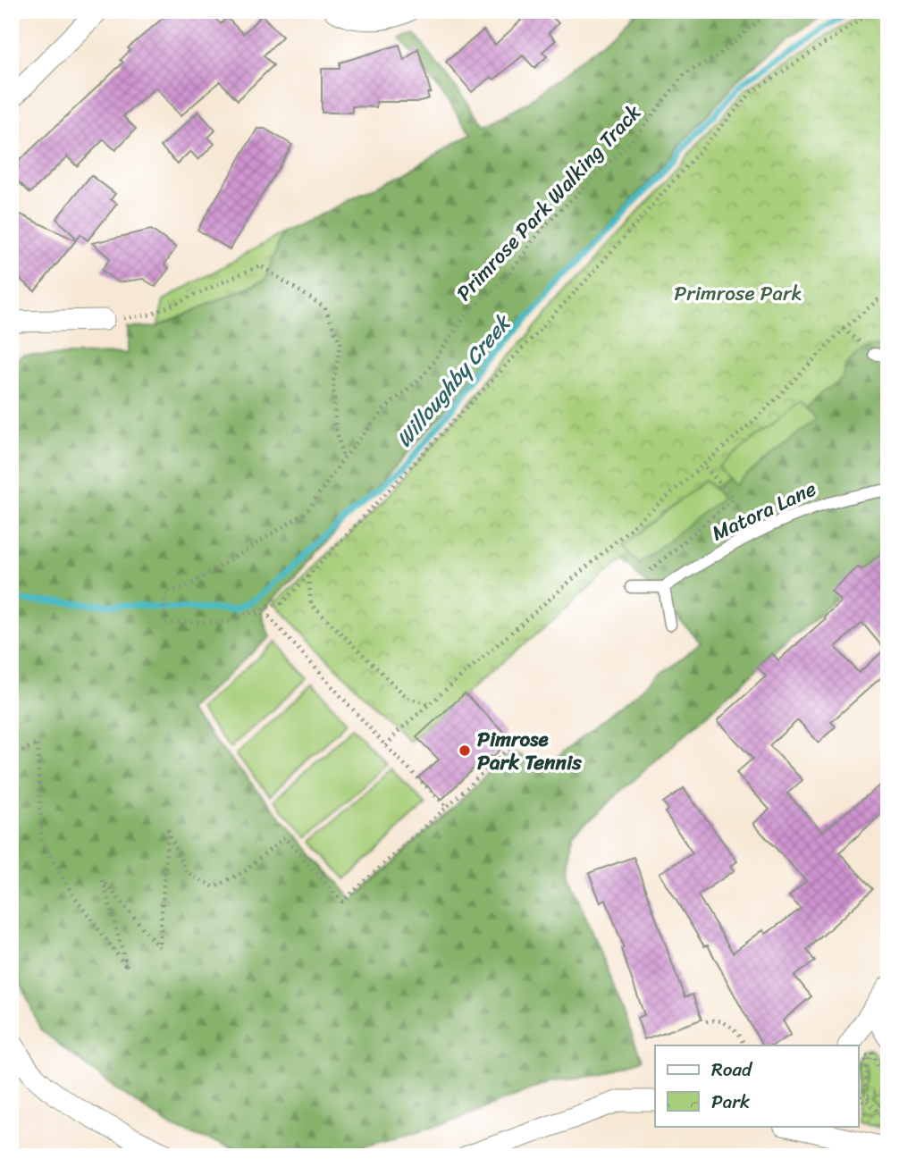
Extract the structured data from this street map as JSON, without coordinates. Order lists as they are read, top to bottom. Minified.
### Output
{"streets":{"lane":["Matora Lane"],"path":["Primrose Park Walking Track"]},"water":["Willoughby Creek"],"parks":["Primrose Park"],"places":["Pimrose Park Tennis"],"legend":["Road","Park"]}
